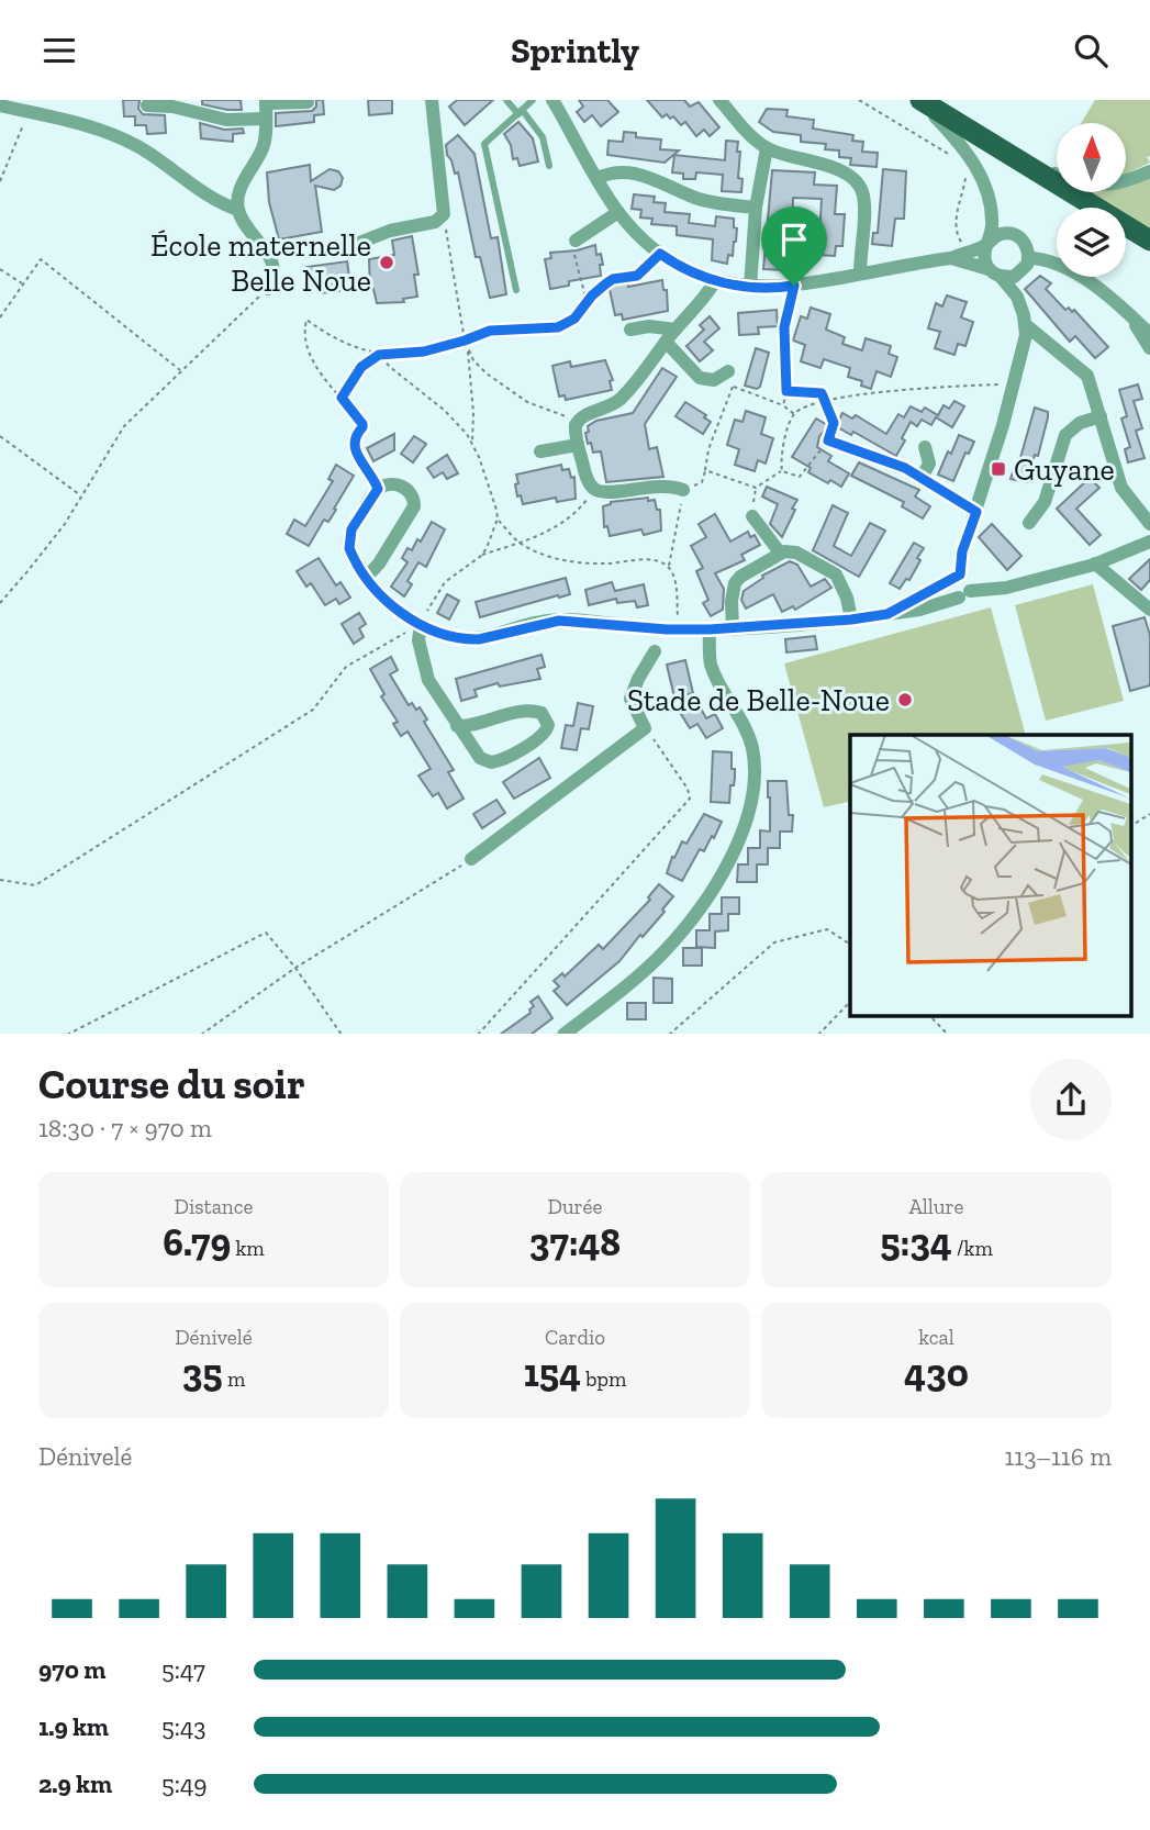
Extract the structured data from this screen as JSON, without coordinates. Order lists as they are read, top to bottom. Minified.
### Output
{"places":{"other":["École maternelle Belle Noue","Stade de Belle-Noue"],"transit":["Guyane"]},"north":"top","page":{"header":"Sprintly","heading":["Course du soir","18:30 · 7 × 970 m"],"stats":[["Distance","6.79 km"],["Durée","37:48"],["Allure","5:34 /km"],["Dénivelé","35 m"],["Cardio","154 bpm"],["kcal","430"]],"chart":["Dénivelé","113–116 m"],"list":[{"name":"970 m","note":"5:47"},{"name":"1.9 km","note":"5:43"},{"name":"2.9 km","note":"5:49"}]}}
